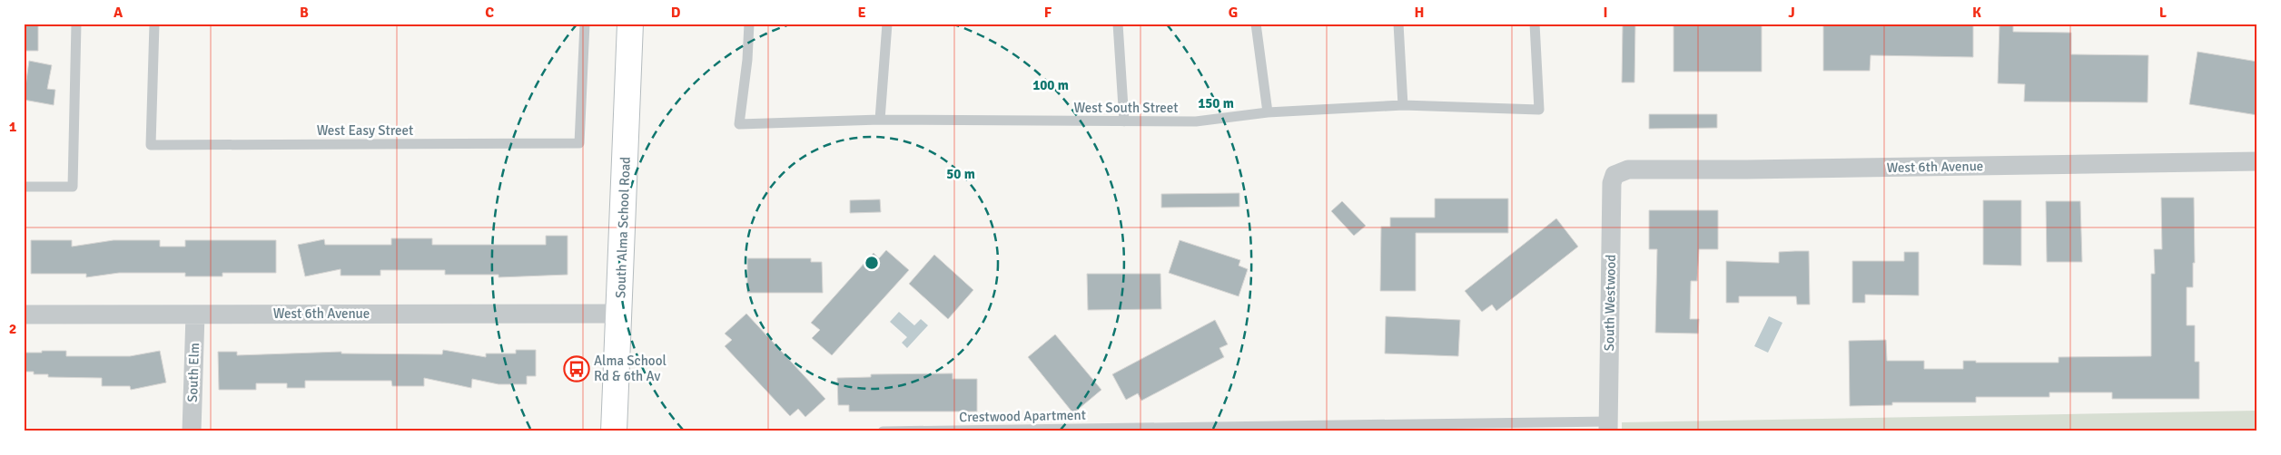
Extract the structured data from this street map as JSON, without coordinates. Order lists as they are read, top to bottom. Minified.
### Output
{"streets":{"main road":["South Alma School Road"],"street":["West 6th Avenue","South Westwood","South Elm"],"lane":["West South Street","West Easy Street","Crestwood Apartment"]},"crossings":[["West 6th Avenue","South Alma School Road"],["West 6th Avenue","South Westwood"],["West 6th Avenue","South Elm"],["South Westwood","Crestwood Apartment"]],"places":{"bus stop":["Alma School Rd & 6th Av"]},"grid":{"columns":["A","B","C","D","E","F","G","H","I","J","K","L"],"rows":["1","2"]},"rings":["100 m","150 m","50 m"]}
